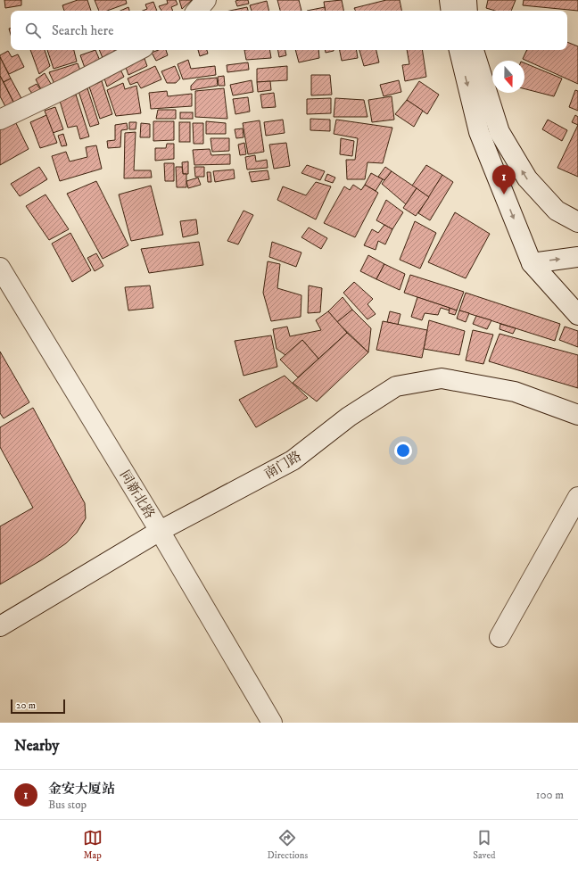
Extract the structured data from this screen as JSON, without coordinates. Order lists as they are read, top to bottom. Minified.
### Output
{"streets":{"main road":["南门路","同新北路"]},"crossings":[["南门路","同新北路"]],"scale_bar":"20 m","north":"bottom","page":{"search":"Search here","pins":"1","scale":"20 m","heading":"Nearby","list":[{"mark":"1","name":"金安大厦站","note":"Bus stop","value":"100 m"}],"nav":["Map","Directions","Saved"]}}
